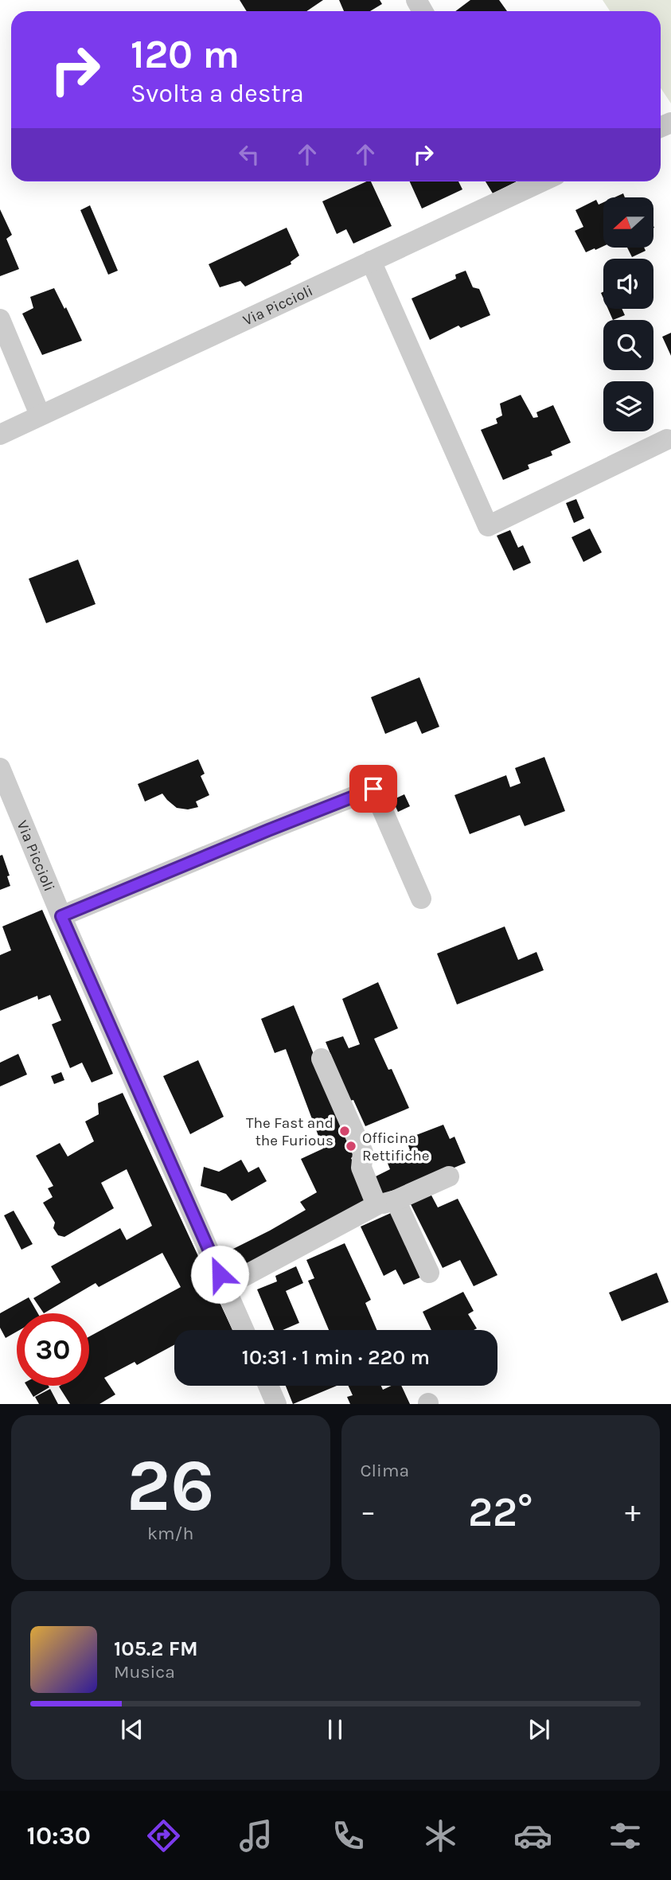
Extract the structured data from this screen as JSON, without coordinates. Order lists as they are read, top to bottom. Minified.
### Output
{"streets":{"street":["Via Piccioli"]},"places":["The Fast and the Furious","Officina Rettifiche"],"north":"left","page":{"turn":["120 m","Svolta a destra"],"limit":"30","trip":"10:31 · 1 min · 220 m","tile":[["26","km/h"],"Clima"],"heat":["−","22°","+"],"song":["105.2 FM","Musica"],"tabs":"10:30"}}
